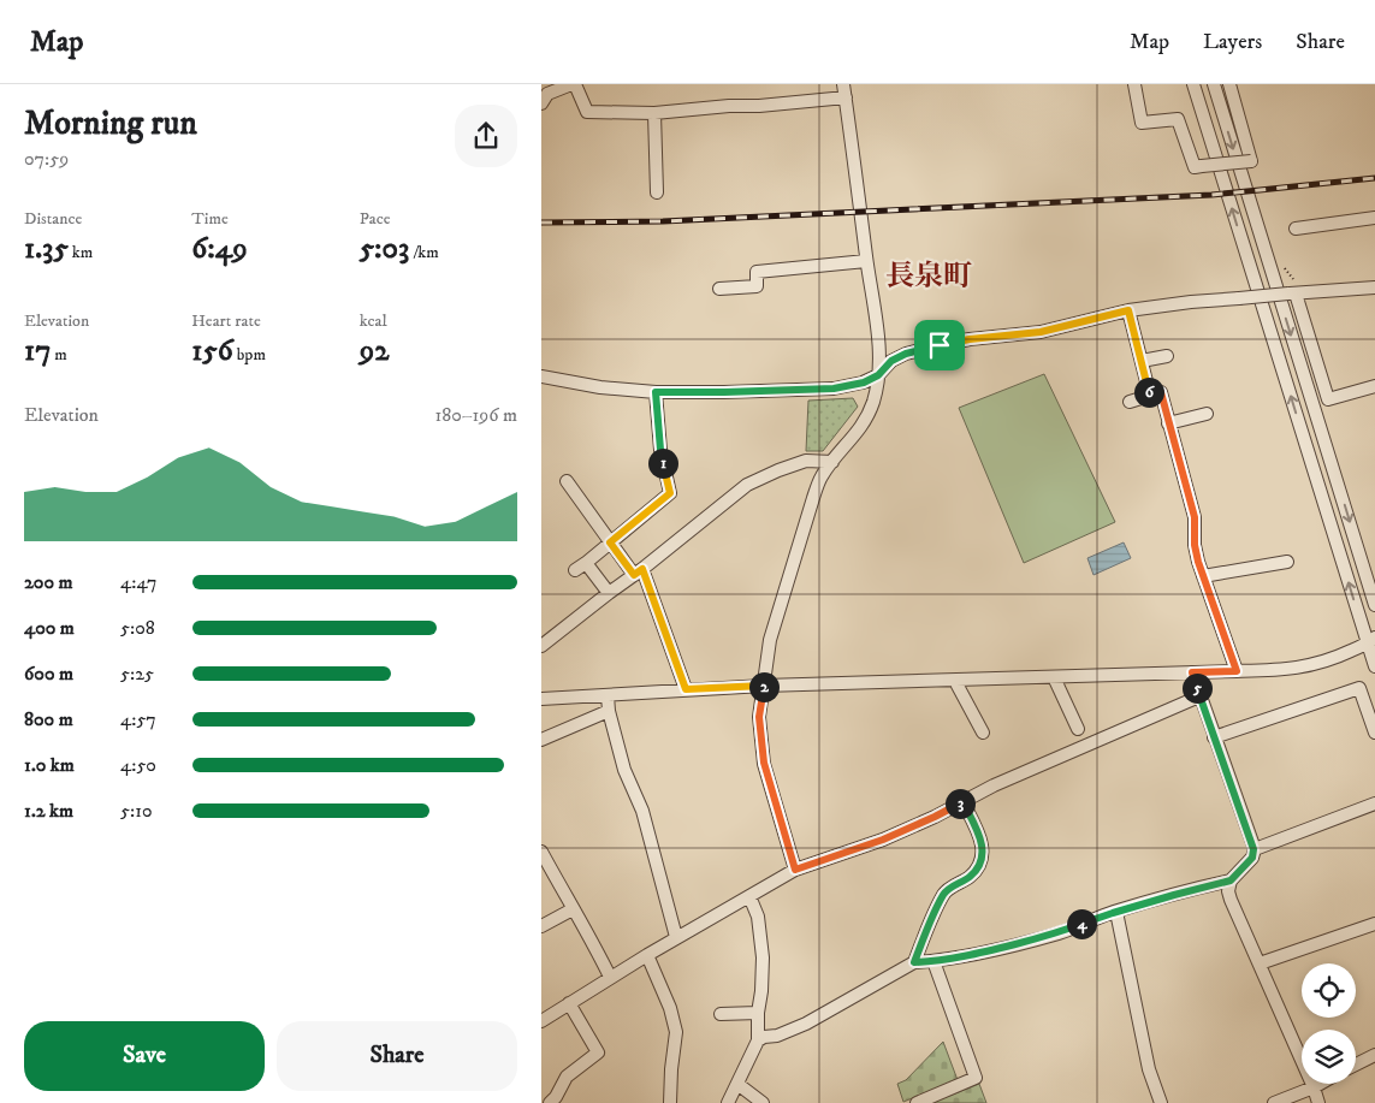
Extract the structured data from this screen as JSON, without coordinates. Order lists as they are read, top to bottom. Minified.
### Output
{"districts":["長泉町"],"page":{"header":"Map","nav":["Map","Layers","Share"],"heading":["Morning run","07:59"],"stats":[["Distance","1.35 km"],["Time","6:49"],["Pace","5:03 /km"],["Elevation","17 m"],["Heart rate","156 bpm"],["kcal","92"]],"pins":["6","1","2","5","3","4"],"chart":["Elevation","180–196 m"],"list":[{"name":"200 m","note":"4:47"},{"name":"400 m","note":"5:08"},{"name":"600 m","note":"5:25"},{"name":"800 m","note":"4:57"},{"name":"1.0 km","note":"4:50"},{"name":"1.2 km","note":"5:10"}],"buttons":["Save","Share"]}}
